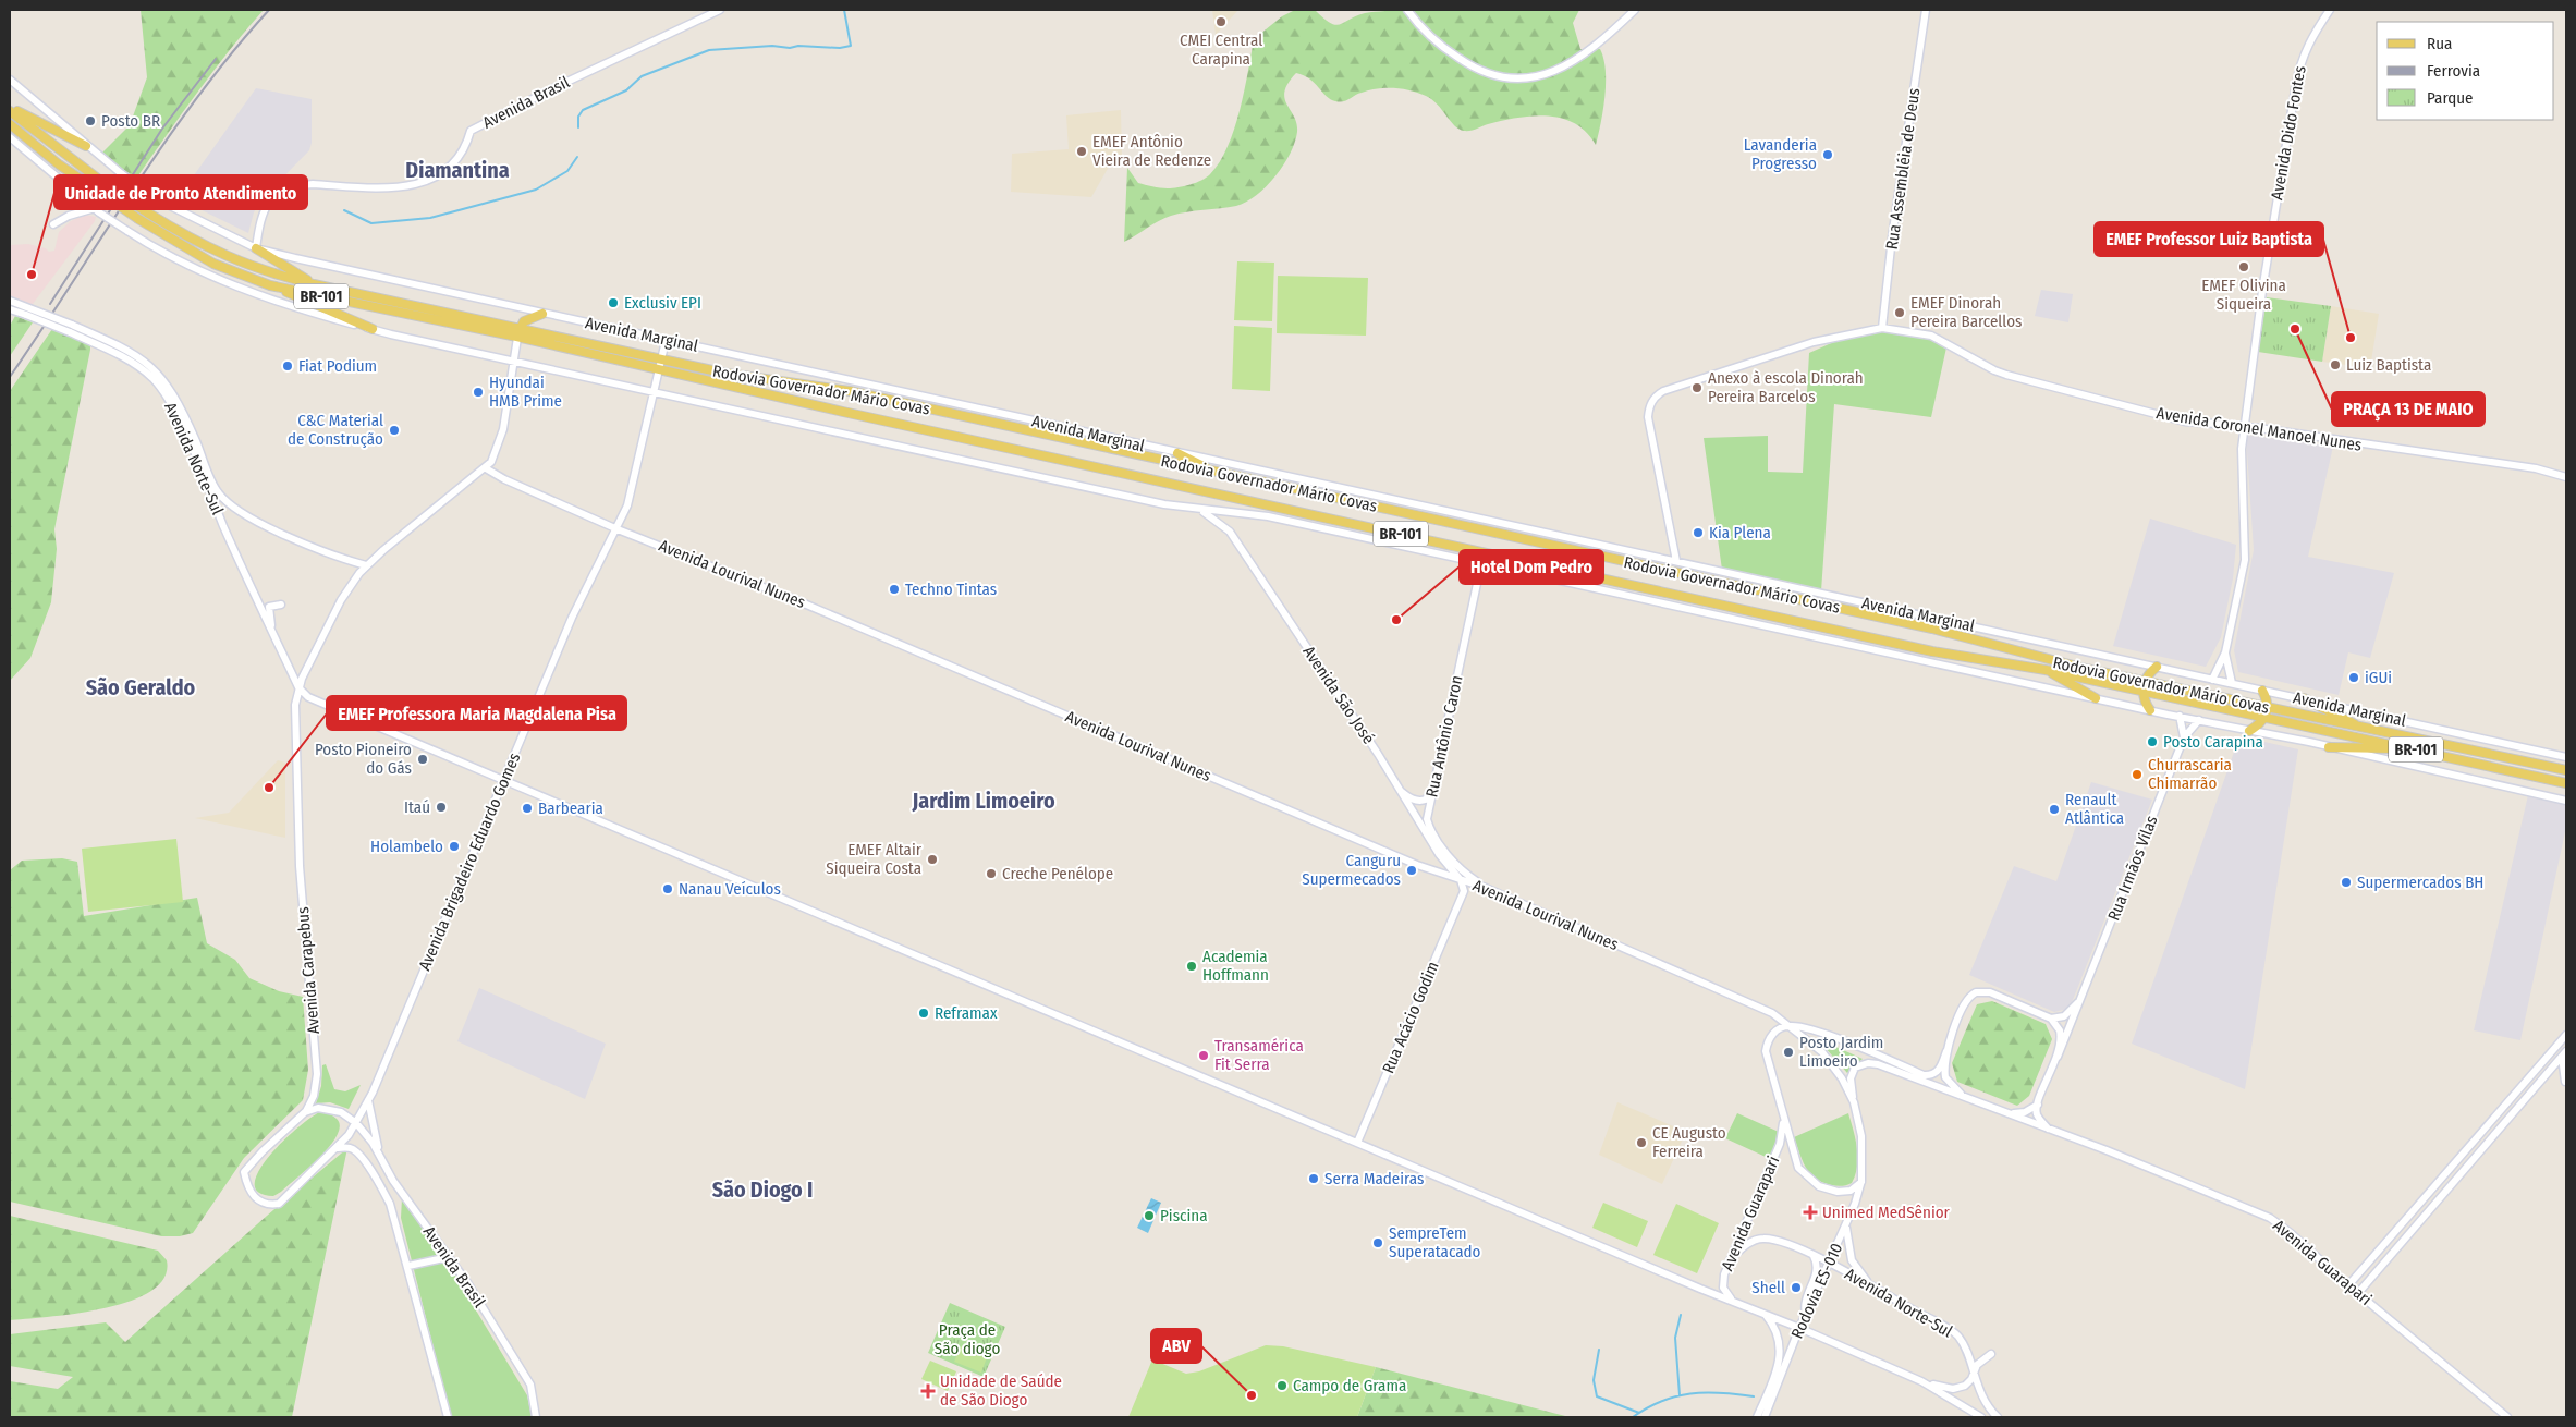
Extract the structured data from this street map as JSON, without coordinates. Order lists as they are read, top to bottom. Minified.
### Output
{"streets":{"main road":["BR-101","Rodovia Governador Mário Covas"],"street":["Avenida Brasil","Avenida Dido Fontes","Rua Assembléia de Deus","Avenida Marginal","Avenida Coronel Manoel Nunes","Avenida Norte-Sul","Avenida Lourival Nunes","Avenida São José","Rua Antônio Caron","Avenida Brigadeiro Eduardo Gomes","Rua Irmãos Vilas","Avenida Carapebus","Rua Acácio Godim","Avenida Guarapari","Rodovia ES-010"]},"crossings":[["Avenida Brasil","Avenida Marginal"],["Avenida Brasil","Avenida Brigadeiro Eduardo Gomes"],["Avenida Dido Fontes","Avenida Marginal"],["Avenida Dido Fontes","Avenida Coronel Manoel Nunes"],["Rua Assembléia de Deus","Avenida Coronel Manoel Nunes"],["Avenida Marginal","Avenida Coronel Manoel Nunes"],["Avenida Marginal","Avenida Brigadeiro Eduardo Gomes"],["Rodovia Governador Mário Covas","Avenida Brigadeiro Eduardo Gomes"],["Avenida Norte-Sul","Avenida Carapebus"],["Avenida Norte-Sul","Avenida Guarapari"],["Avenida Norte-Sul","Rodovia ES-010"],["Avenida Lourival Nunes","Avenida São José"],["Avenida Lourival Nunes","Rua Antônio Caron"],["Avenida Lourival Nunes","Avenida Brigadeiro Eduardo Gomes"],["Avenida Lourival Nunes","Avenida Guarapari"],["Avenida Lourival Nunes","Rodovia ES-010"],["Avenida São José","Rua Acácio Godim"],["Avenida Brigadeiro Eduardo Gomes","Avenida Carapebus"],["Rua Irmãos Vilas","Avenida Guarapari"],["Avenida Guarapari","Rodovia ES-010"]],"districts":["Diamantina","São Geraldo","Jardim Limoeiro","São Diogo I"],"parks":["Praça de São diogo"],"places":{"other":["CMEI Central Carapina","Posto BR","EMEF Antônio Vieira de Redenze","Lavanderia Progresso","EMEF Olivina Siqueira","Unidade de Pronto Atendimento","Exclusiv EPI","EMEF Dinorah Pereira Barcellos","PRAÇA 13 DE MAIO","EMEF Professor Luiz Baptista","Luiz Baptista","Fiat Podium","Anexo à escola Dinorah Pereira Barcelos","Hyundai HMB Prime","C&C Material de Construção","Kia Plena","Techno Tintas","Hotel Dom Pedro","iGUi","Posto Carapina","Posto Pioneiro do Gás","Churrascaria Chimarrão","EMEF Professora Maria Magdalena Pisa","Itaú","Barbearia","Renault Atlântica","Holambelo","EMEF Altair Siqueira Costa","Canguru Supermecados","Creche Penélope","Supermercados BH","Nanau Veículos","Academia Hoffmann","Reframax","Posto Jardim Limoeiro","Transamérica Fit Serra","CE Augusto Ferreira","Serra Madeiras","Piscina","SempreTem Superatacado","Shell","Campo de Grama","ABV"],"health":["Unimed MedSênior","Unidade de Saúde de São Diogo"]},"legend":["Rua","Ferrovia","Parque"]}
